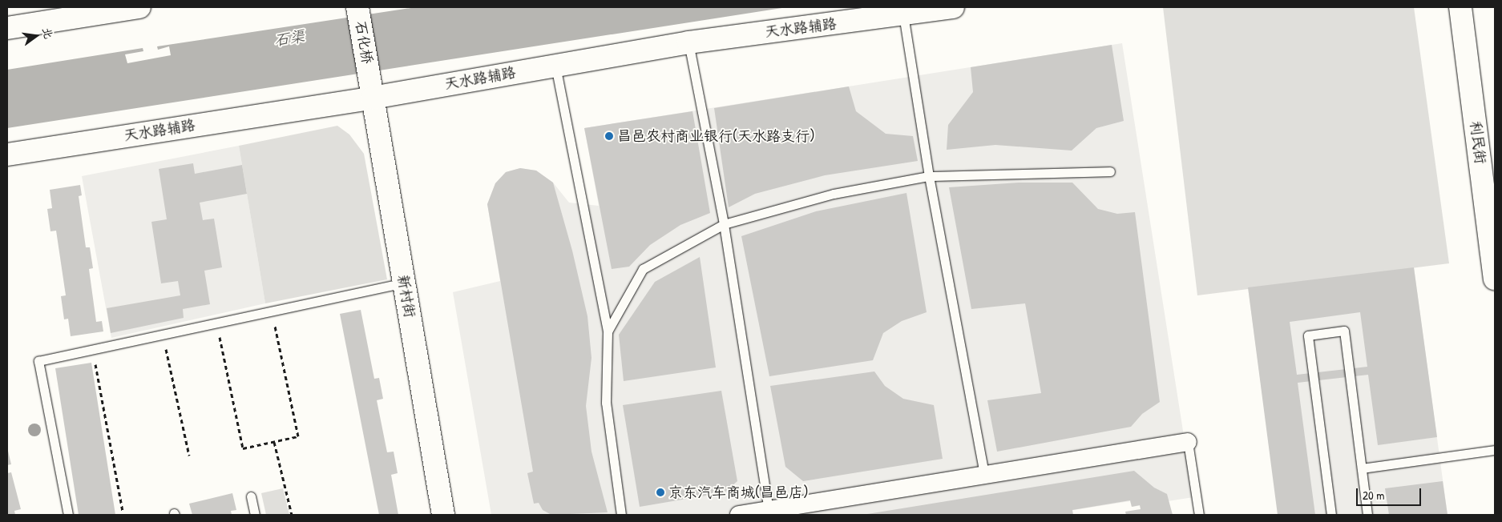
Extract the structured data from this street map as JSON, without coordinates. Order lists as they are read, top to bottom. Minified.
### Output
{"streets":{"street":["天水路辅路","石化桥","利民街","新村街"]},"crossings":[["天水路辅路","石化桥"],["天水路辅路","新村街"],["石化桥","新村街"]],"water":["石渠"],"places":["昌邑农村商业银行(天水路支行)","京东汽车商城(昌邑店)"],"scale_bar":"20 m","north":"right"}
